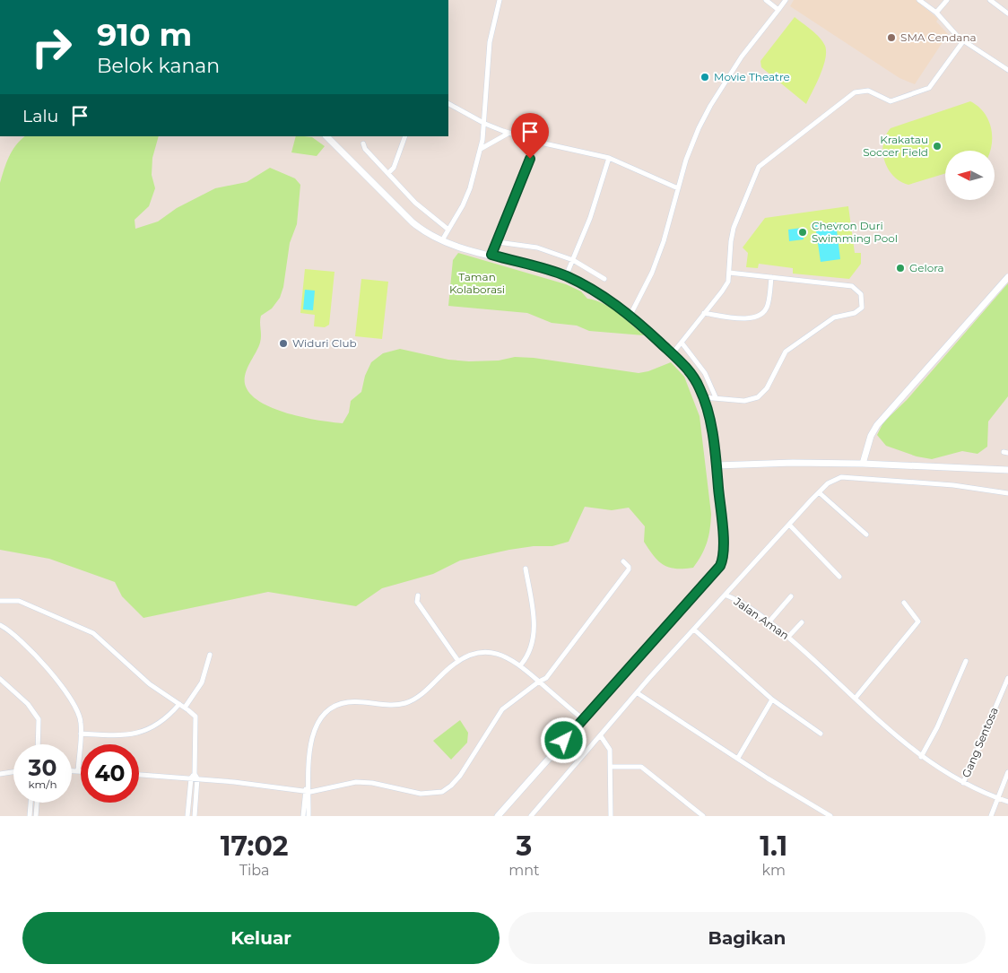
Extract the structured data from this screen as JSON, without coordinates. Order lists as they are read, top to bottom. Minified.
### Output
{"streets":{"street":["Jalan Aman","Gang Sentosa"]},"crossings":[["Jalan Aman","Gang Sentosa"]],"parks":["Taman Kolaborasi"],"places":["SMA Cendana","Movie Theatre","Krakatau Soccer Field","Chevron Duri Swimming Pool","Gelora","Widuri Club"],"north":"left","page":{"turn":["910 m","Belok kanan"],"then":"Lalu","speed":"30 km/h","limit":"40","eta":["17:02","Tiba","3","mnt","1.1","km"],"buttons":["Keluar","Bagikan"]}}
